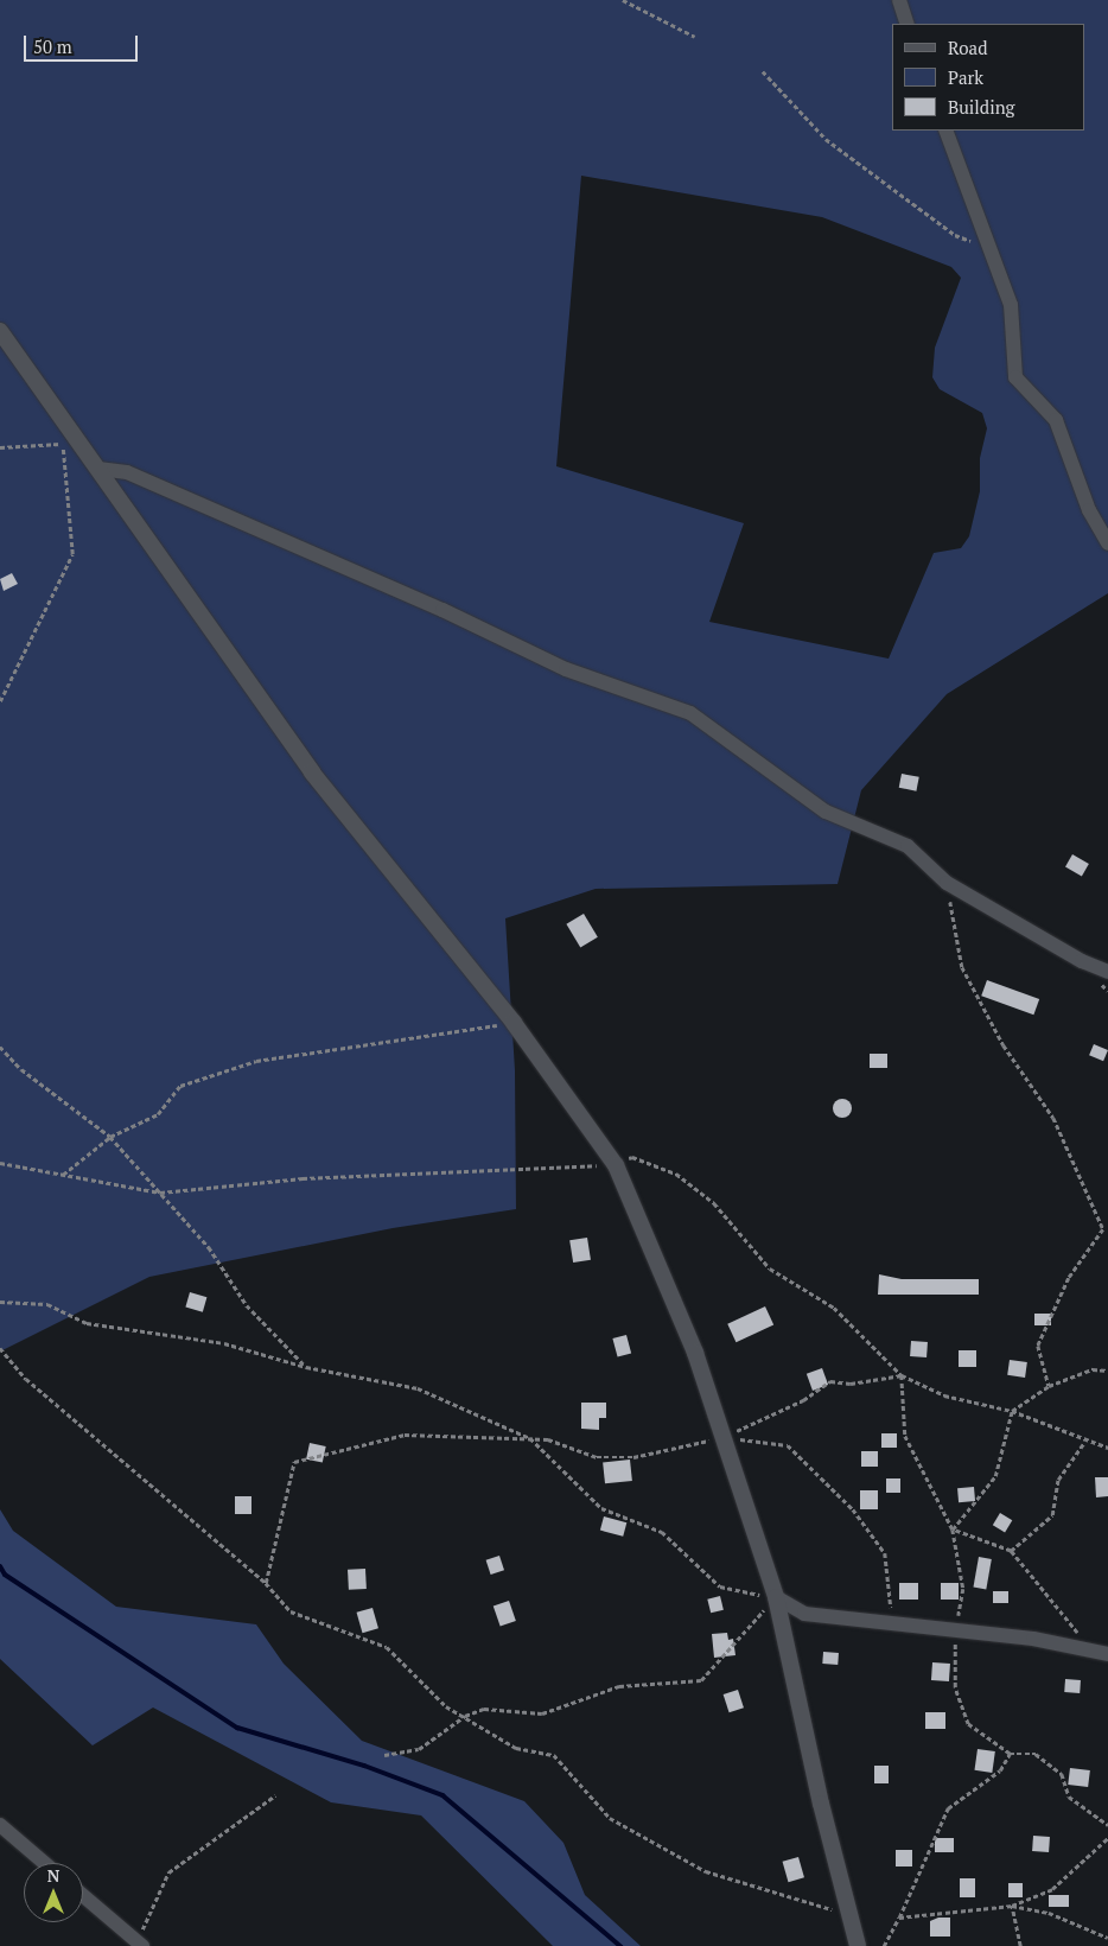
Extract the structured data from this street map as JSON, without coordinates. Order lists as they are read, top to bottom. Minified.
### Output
{"legend":["Road","Park","Building"],"scale_bar":"50 m","north":"top"}
